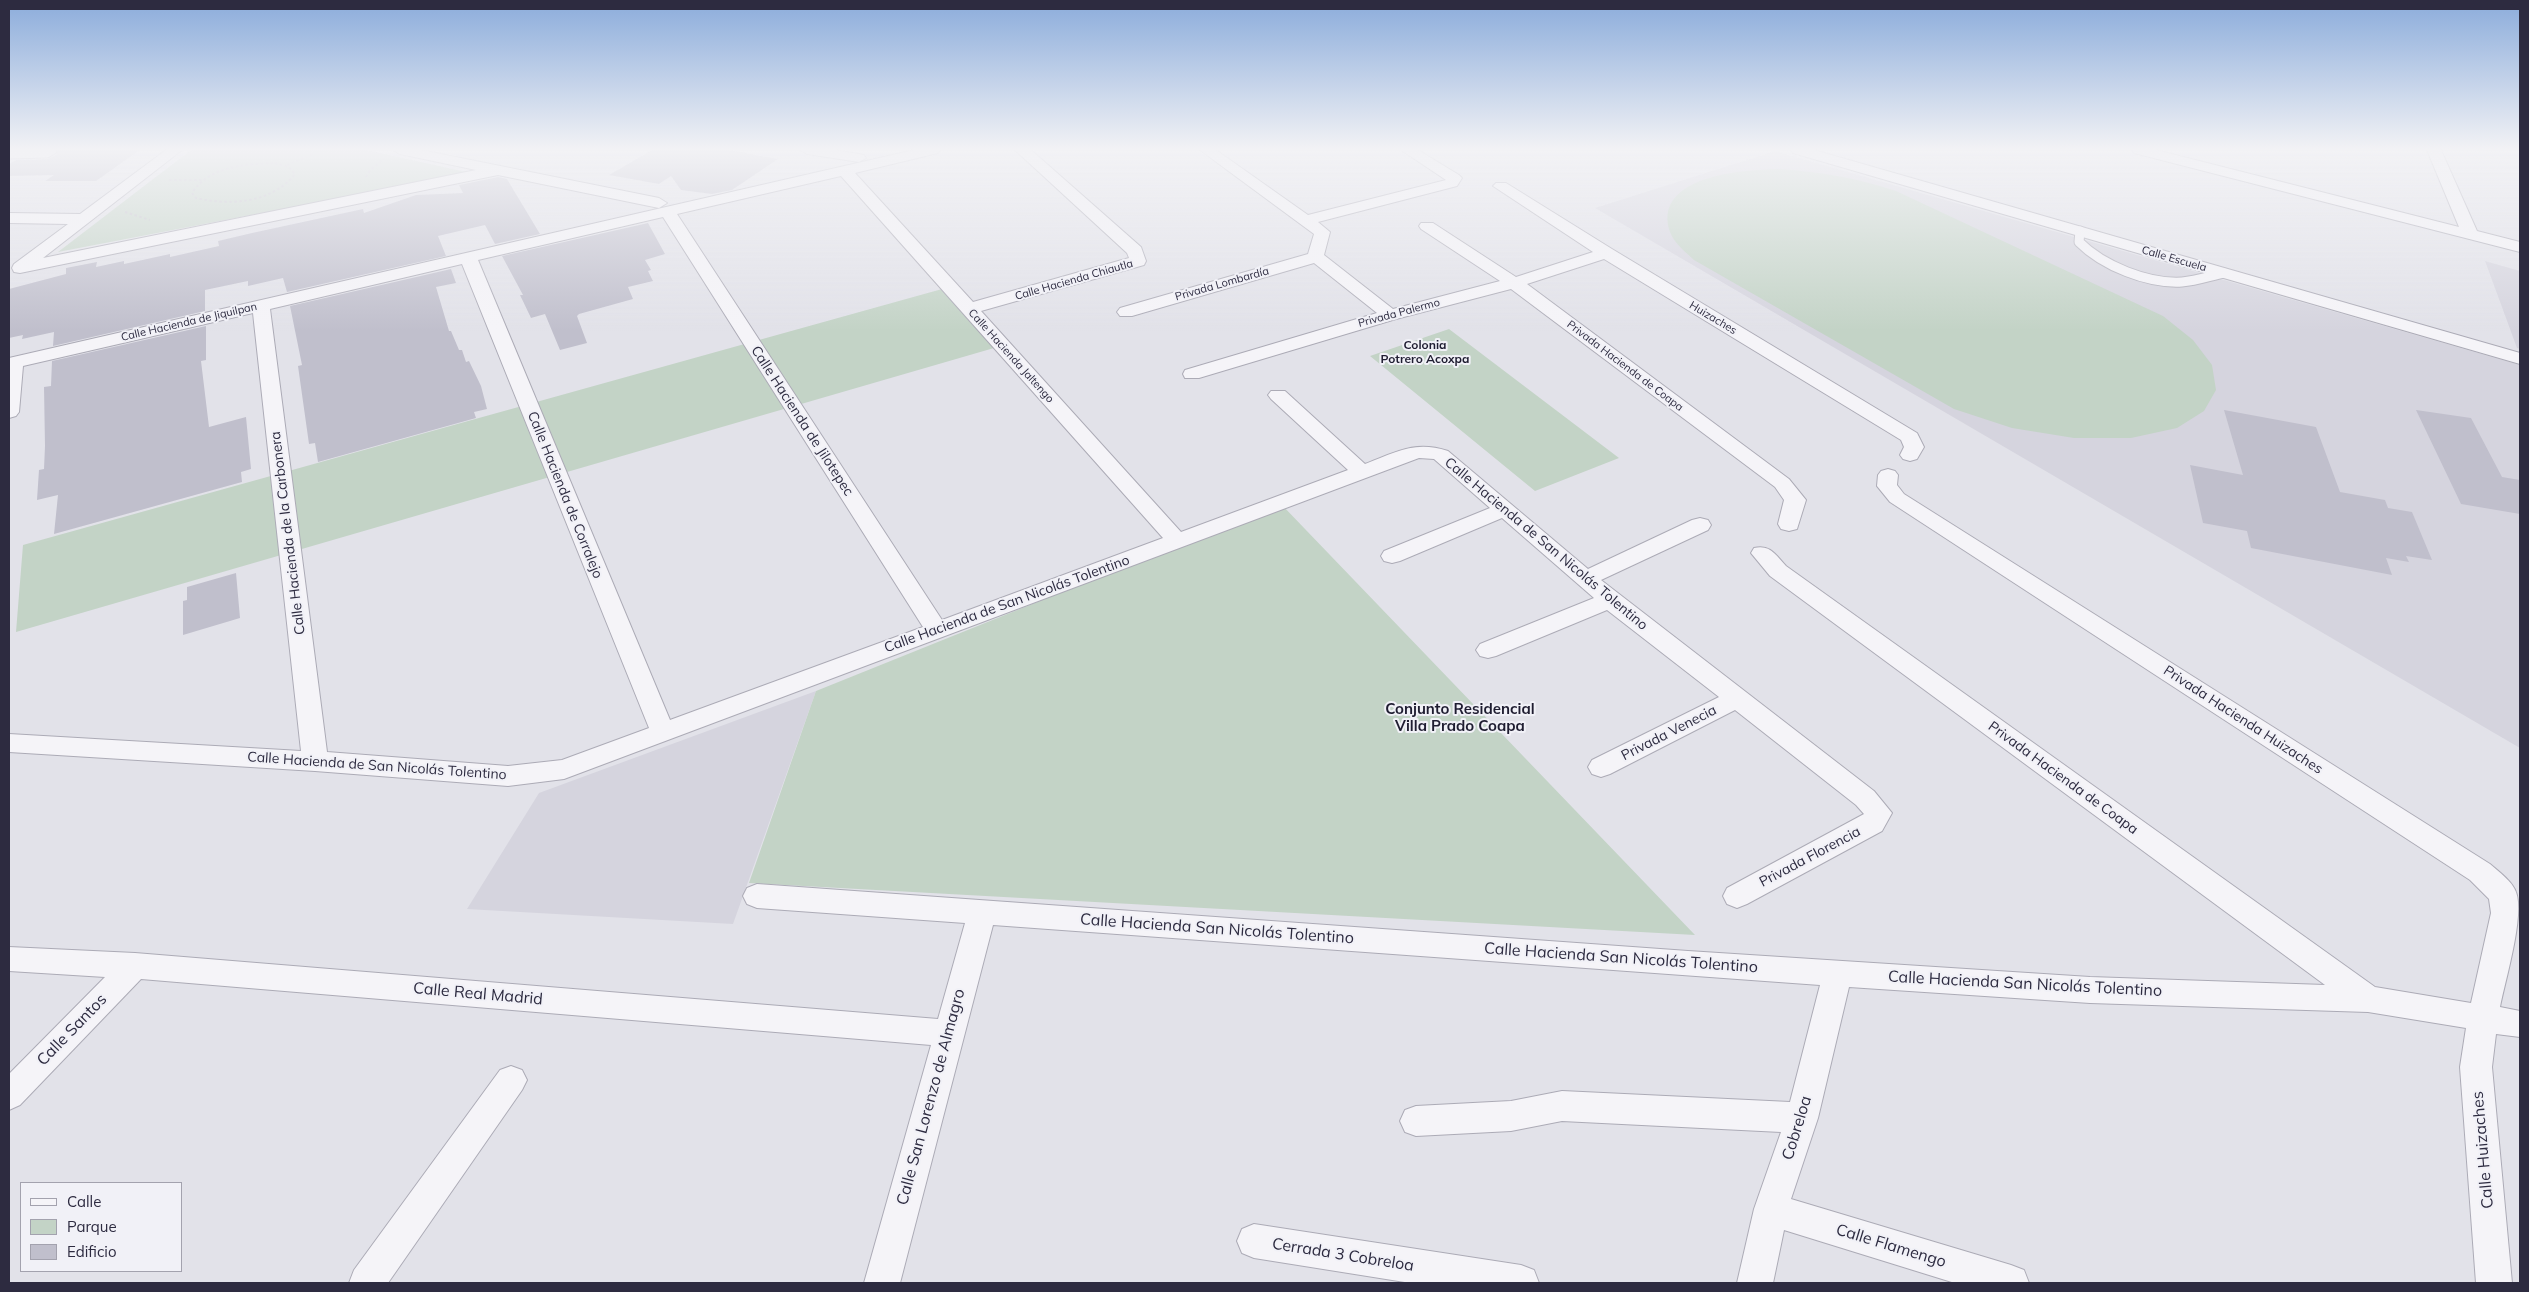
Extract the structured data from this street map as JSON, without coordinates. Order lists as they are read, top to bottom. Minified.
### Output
{"streets":{"street":["Calle Escuela","Calle Hacienda Chiautla","Privada Lombardía","Privada Palermo","Huizaches","Calle Hacienda de Jiquilpan","Calle Hacienda Jaltengo","Privada Hacienda de Coapa","Calle Hacienda de Jilotepec","Calle Hacienda de Corralejo","Calle Hacienda de la Carbonera","Calle Hacienda de San Nicolás Tolentino","Privada Hacienda Huizaches","Privada Venecia","Privada Florencia","Calle Hacienda San Nicolás Tolentino","Calle Real Madrid","Calle Santos","Calle San Lorenzo de Almagro","Cobreloa","Calle Huizaches","Calle Flamengo","Cerrada 3 Cobreloa"]},"crossings":[["Calle Hacienda Chiautla","Calle Hacienda Jaltengo"],["Privada Palermo","Huizaches"],["Privada Palermo","Privada Hacienda de Coapa"],["Calle Hacienda de Jiquilpan","Calle Hacienda de Corralejo"],["Calle Hacienda de Jiquilpan","Calle Hacienda de la Carbonera"],["Calle Hacienda Jaltengo","Calle Hacienda de San Nicolás Tolentino"],["Privada Hacienda de Coapa","Calle Hacienda San Nicolás Tolentino"],["Calle Hacienda de Jilotepec","Calle Hacienda de San Nicolás Tolentino"],["Calle Hacienda de Corralejo","Calle Hacienda de San Nicolás Tolentino"],["Calle Hacienda de la Carbonera","Calle Hacienda de San Nicolás Tolentino"],["Calle Hacienda de San Nicolás Tolentino","Privada Venecia"],["Calle Hacienda de San Nicolás Tolentino","Privada Florencia"],["Privada Hacienda Huizaches","Calle Hacienda San Nicolás Tolentino"],["Privada Hacienda Huizaches","Calle Huizaches"],["Calle Hacienda San Nicolás Tolentino","Calle San Lorenzo de Almagro"],["Calle Hacienda San Nicolás Tolentino","Cobreloa"],["Calle Hacienda San Nicolás Tolentino","Calle Huizaches"],["Calle Real Madrid","Calle Santos"],["Calle Real Madrid","Calle San Lorenzo de Almagro"],["Cobreloa","Calle Flamengo"]],"districts":["Colonia Potrero Acoxpa","Conjunto Residencial Villa Prado Coapa"],"legend":["Calle","Parque","Edificio"]}
